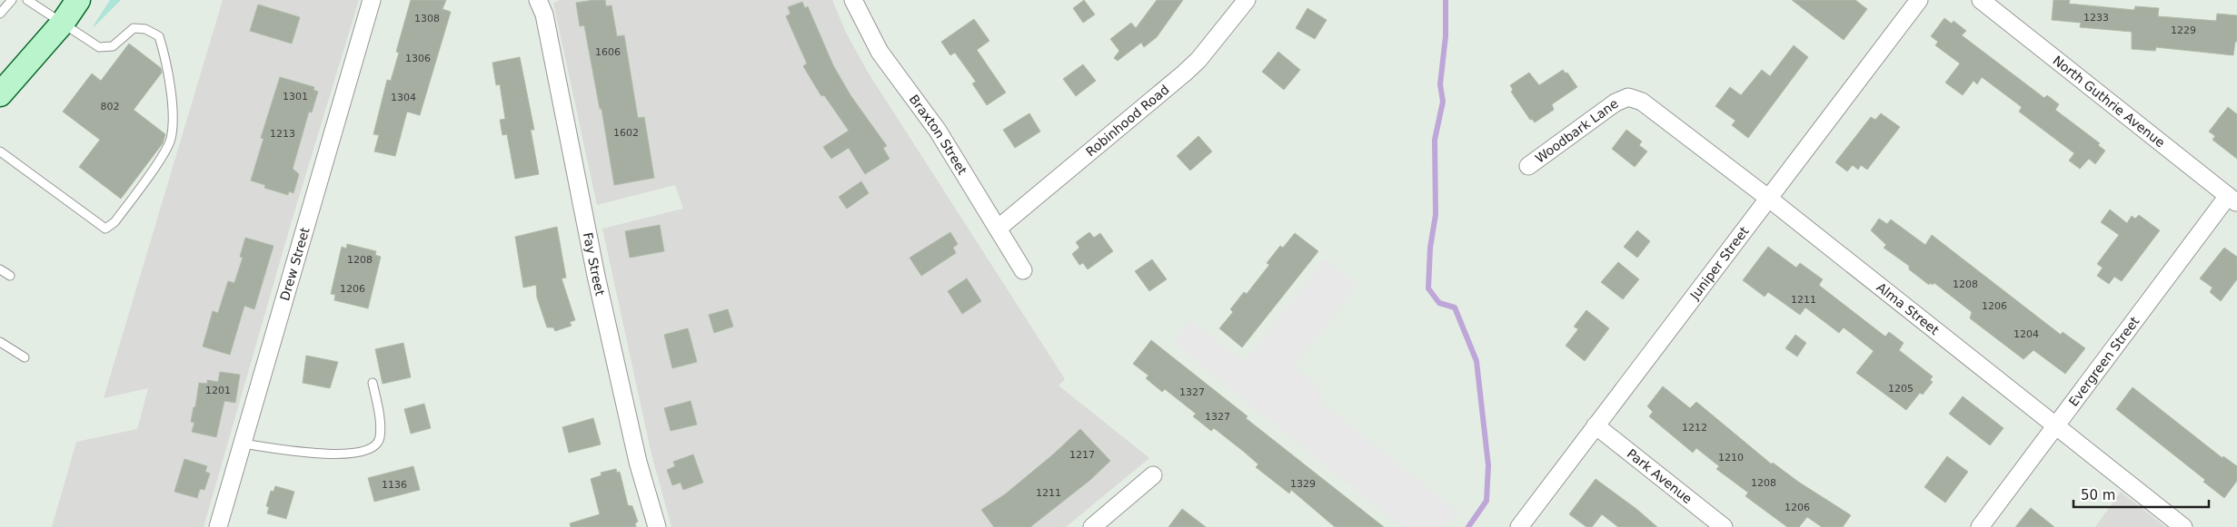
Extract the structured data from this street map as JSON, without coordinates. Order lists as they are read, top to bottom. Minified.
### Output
{"streets":{"street":["North Guthrie Avenue","Robinhood Road","Woodbark Lane","Braxton Street","Drew Street","Fay Street","Juniper Street","Alma Street","Evergreen Street","Park Avenue"]},"crossings":[["North Guthrie Avenue","Evergreen Street"],["Robinhood Road","Braxton Street"],["Woodbark Lane","Alma Street"],["Juniper Street","Alma Street"],["Juniper Street","Park Avenue"],["Alma Street","Evergreen Street"]],"house_numbers":["1233","1308","1229","1606","1306","1301","1304","802","1602","1213","1208","1208","1206","1211","1206","1204","1205","1201","1327","1327","1212","1217","1210","1208","1329","1136","1211","1206"],"scale_bar":"50 m"}
